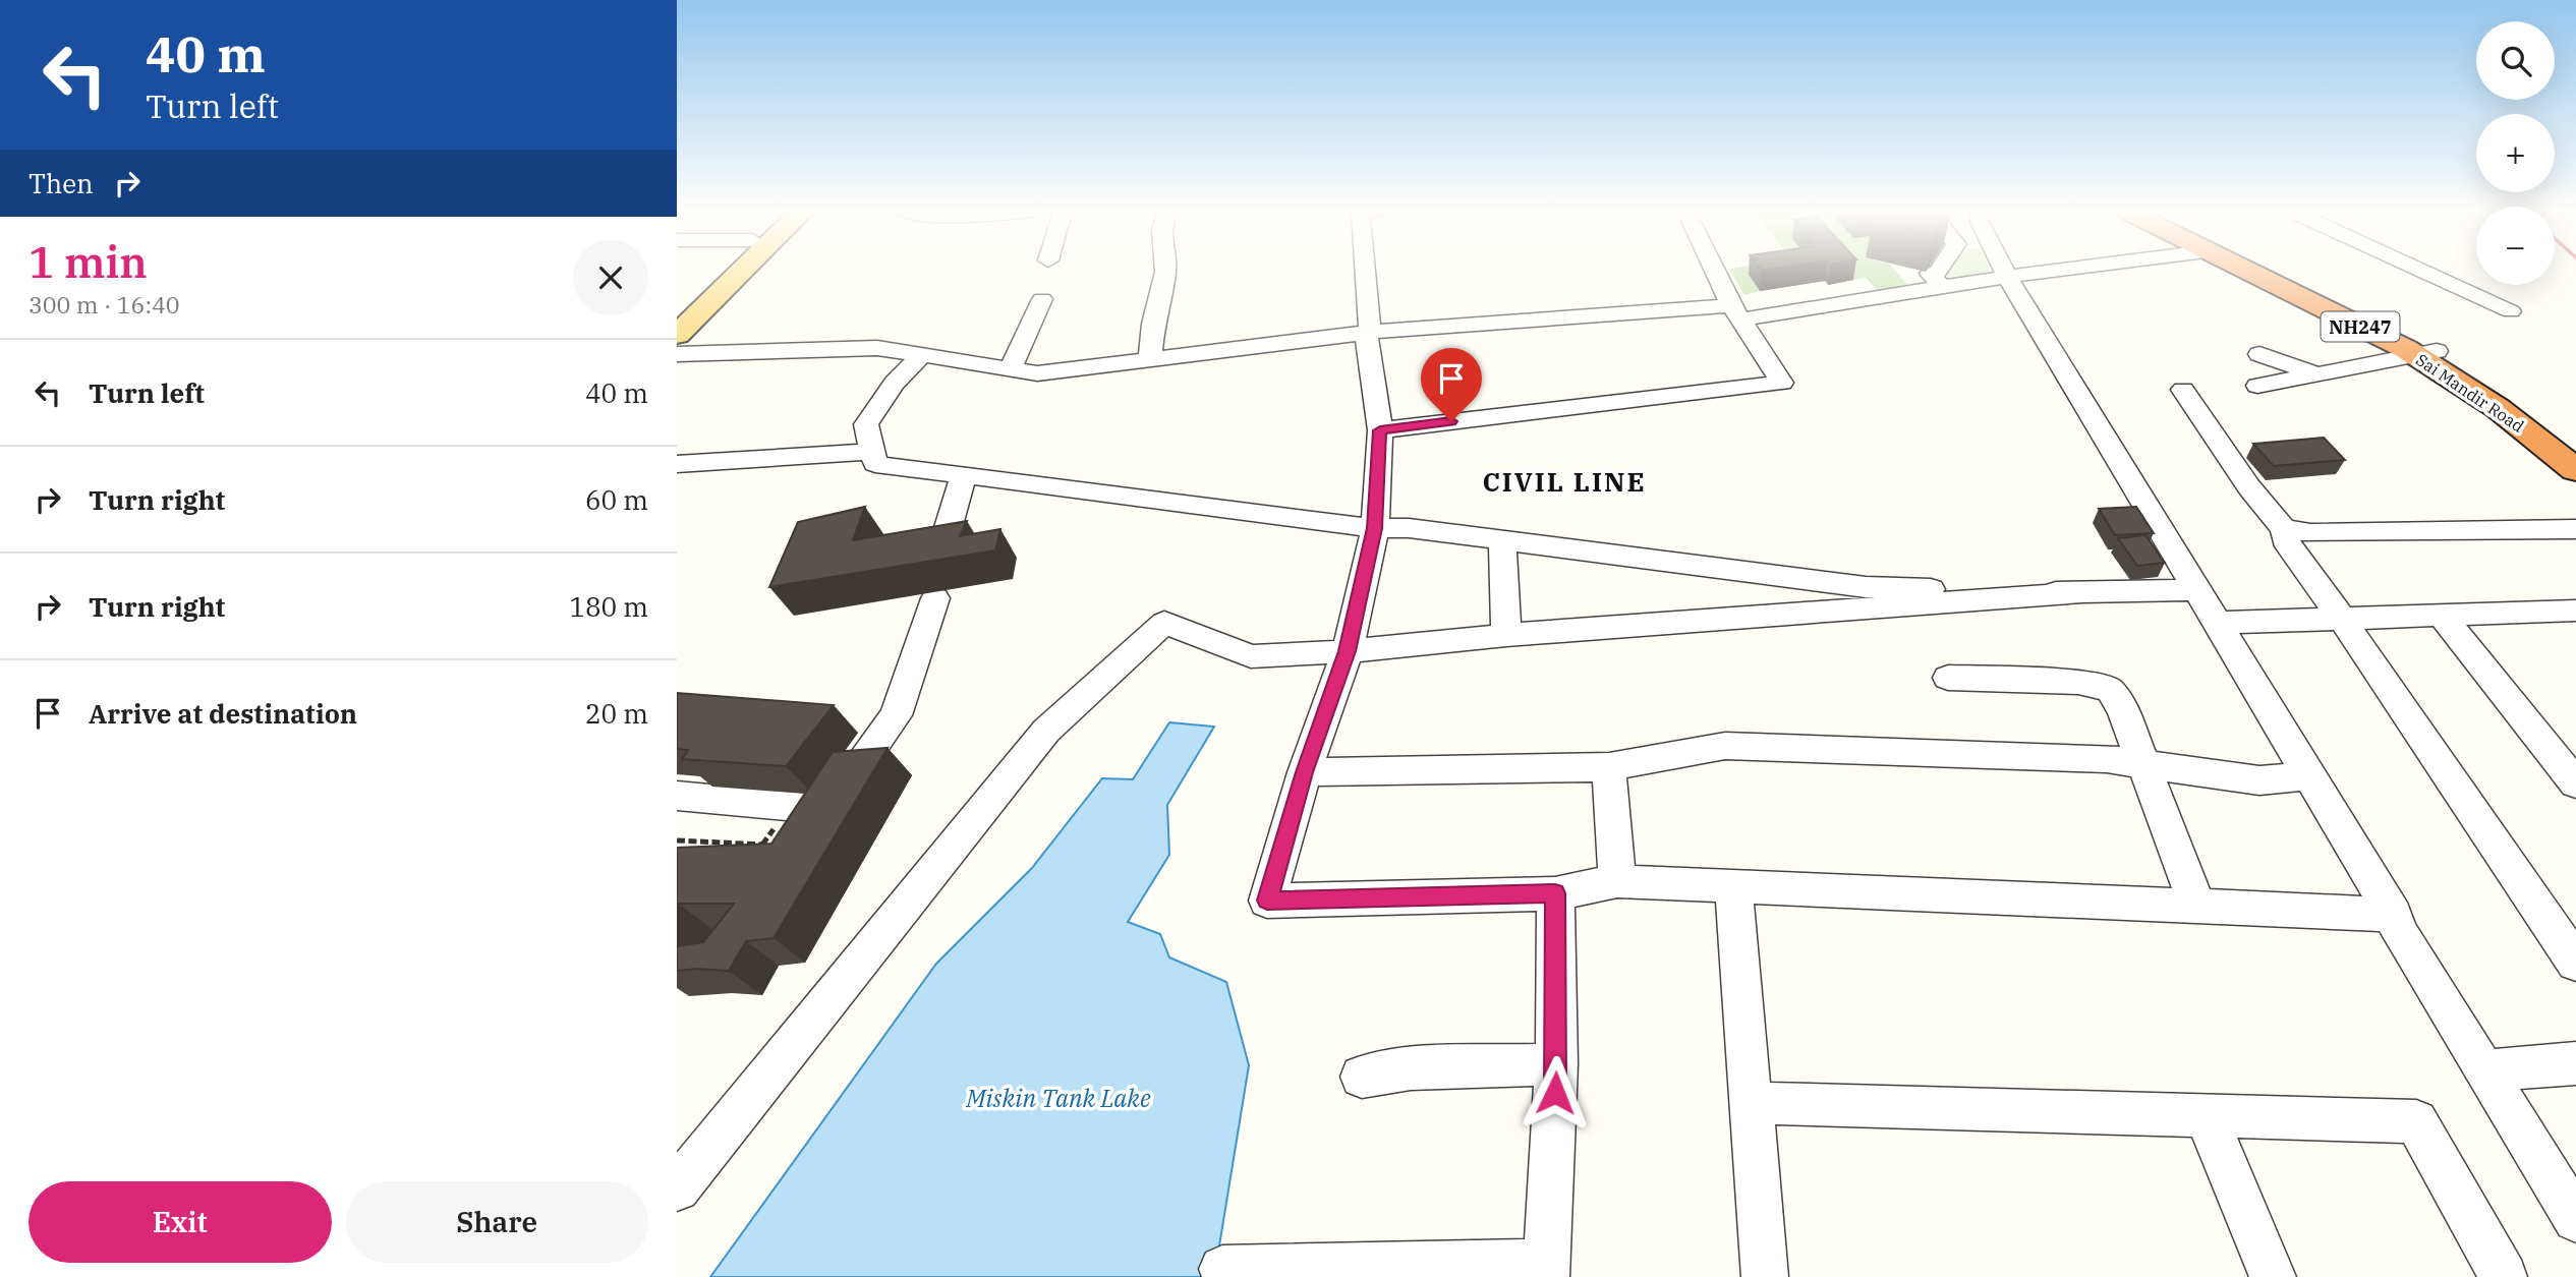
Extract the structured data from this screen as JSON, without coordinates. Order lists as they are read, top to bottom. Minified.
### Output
{"streets":{"highway":["NH247","Sai Mandir Road"]},"districts":["CIVIL LINE"],"water":["Miskin Tank Lake"],"page":{"turn":["40 m","Turn left"],"map_buttons":["+","−"],"then":"Then","heading":["1 min","300 m · 16:40"],"list":[{"name":"Turn left","value":"40 m"},{"name":"Turn right","value":"60 m"},{"name":"Turn right","value":"180 m"},{"name":"Arrive at destination","value":"20 m"}],"buttons":["Exit","Share"]}}
